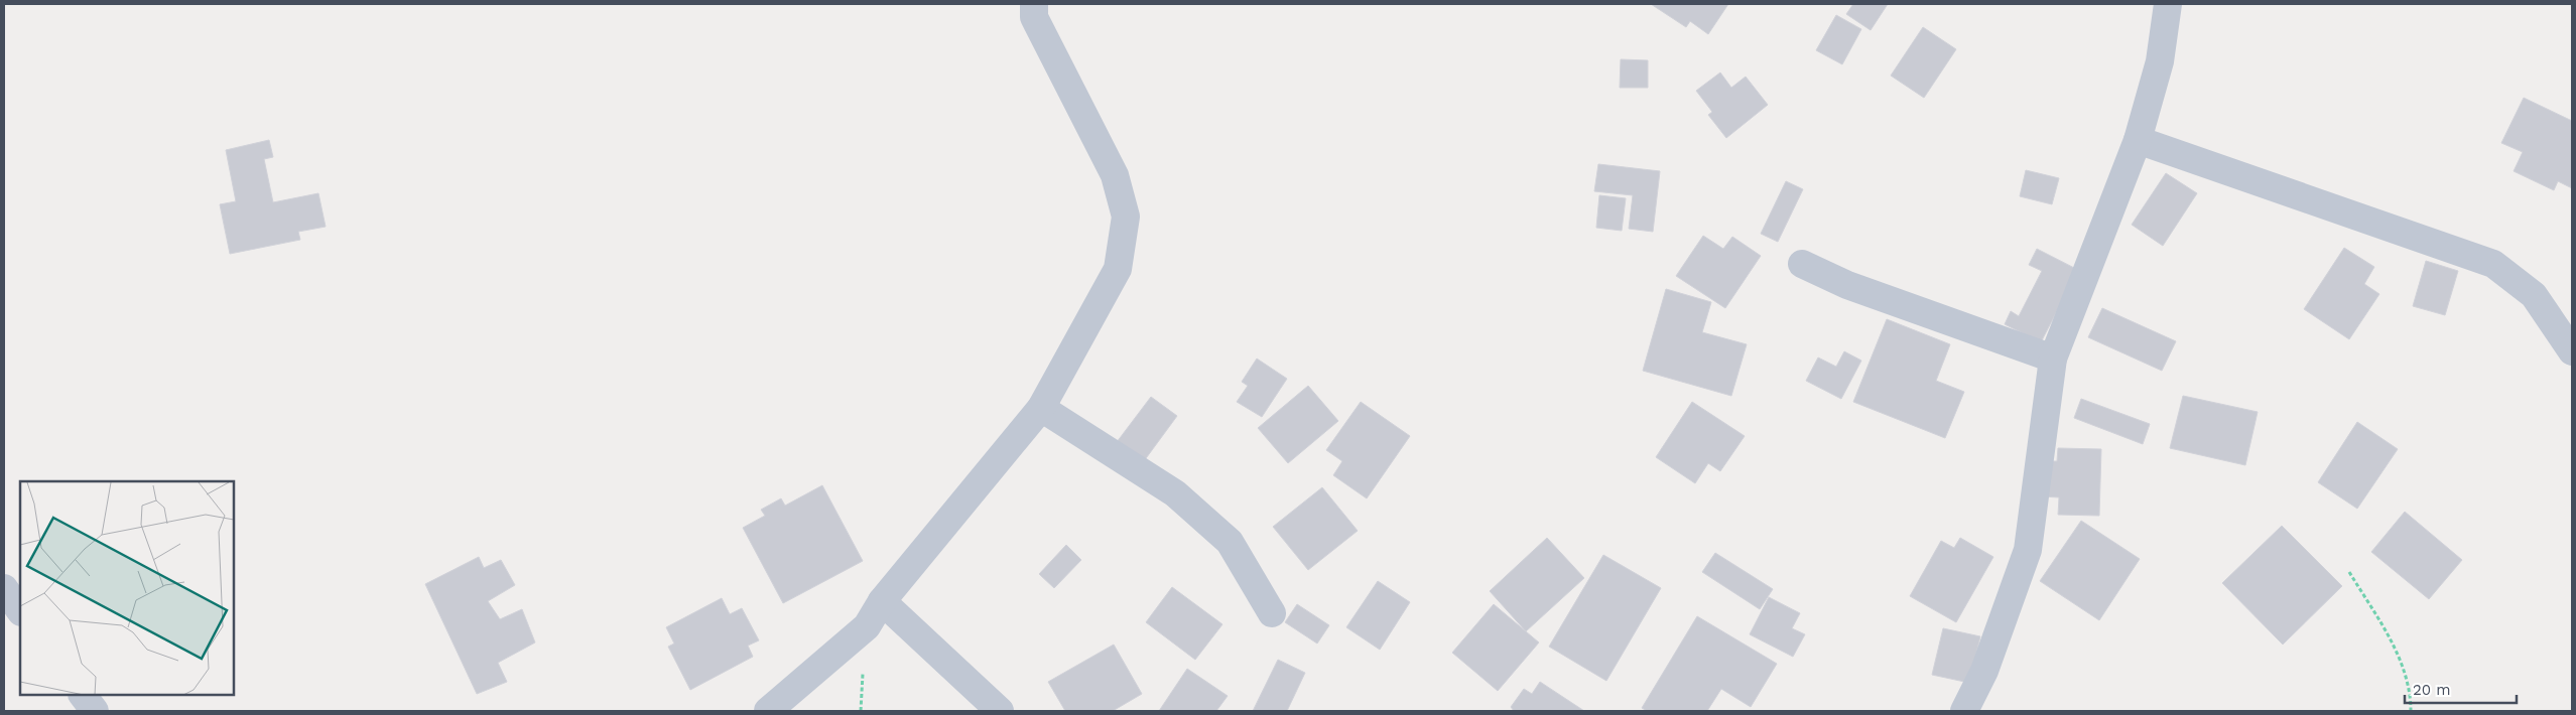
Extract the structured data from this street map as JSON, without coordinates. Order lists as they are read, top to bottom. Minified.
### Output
{"scale_bar":"20 m"}
